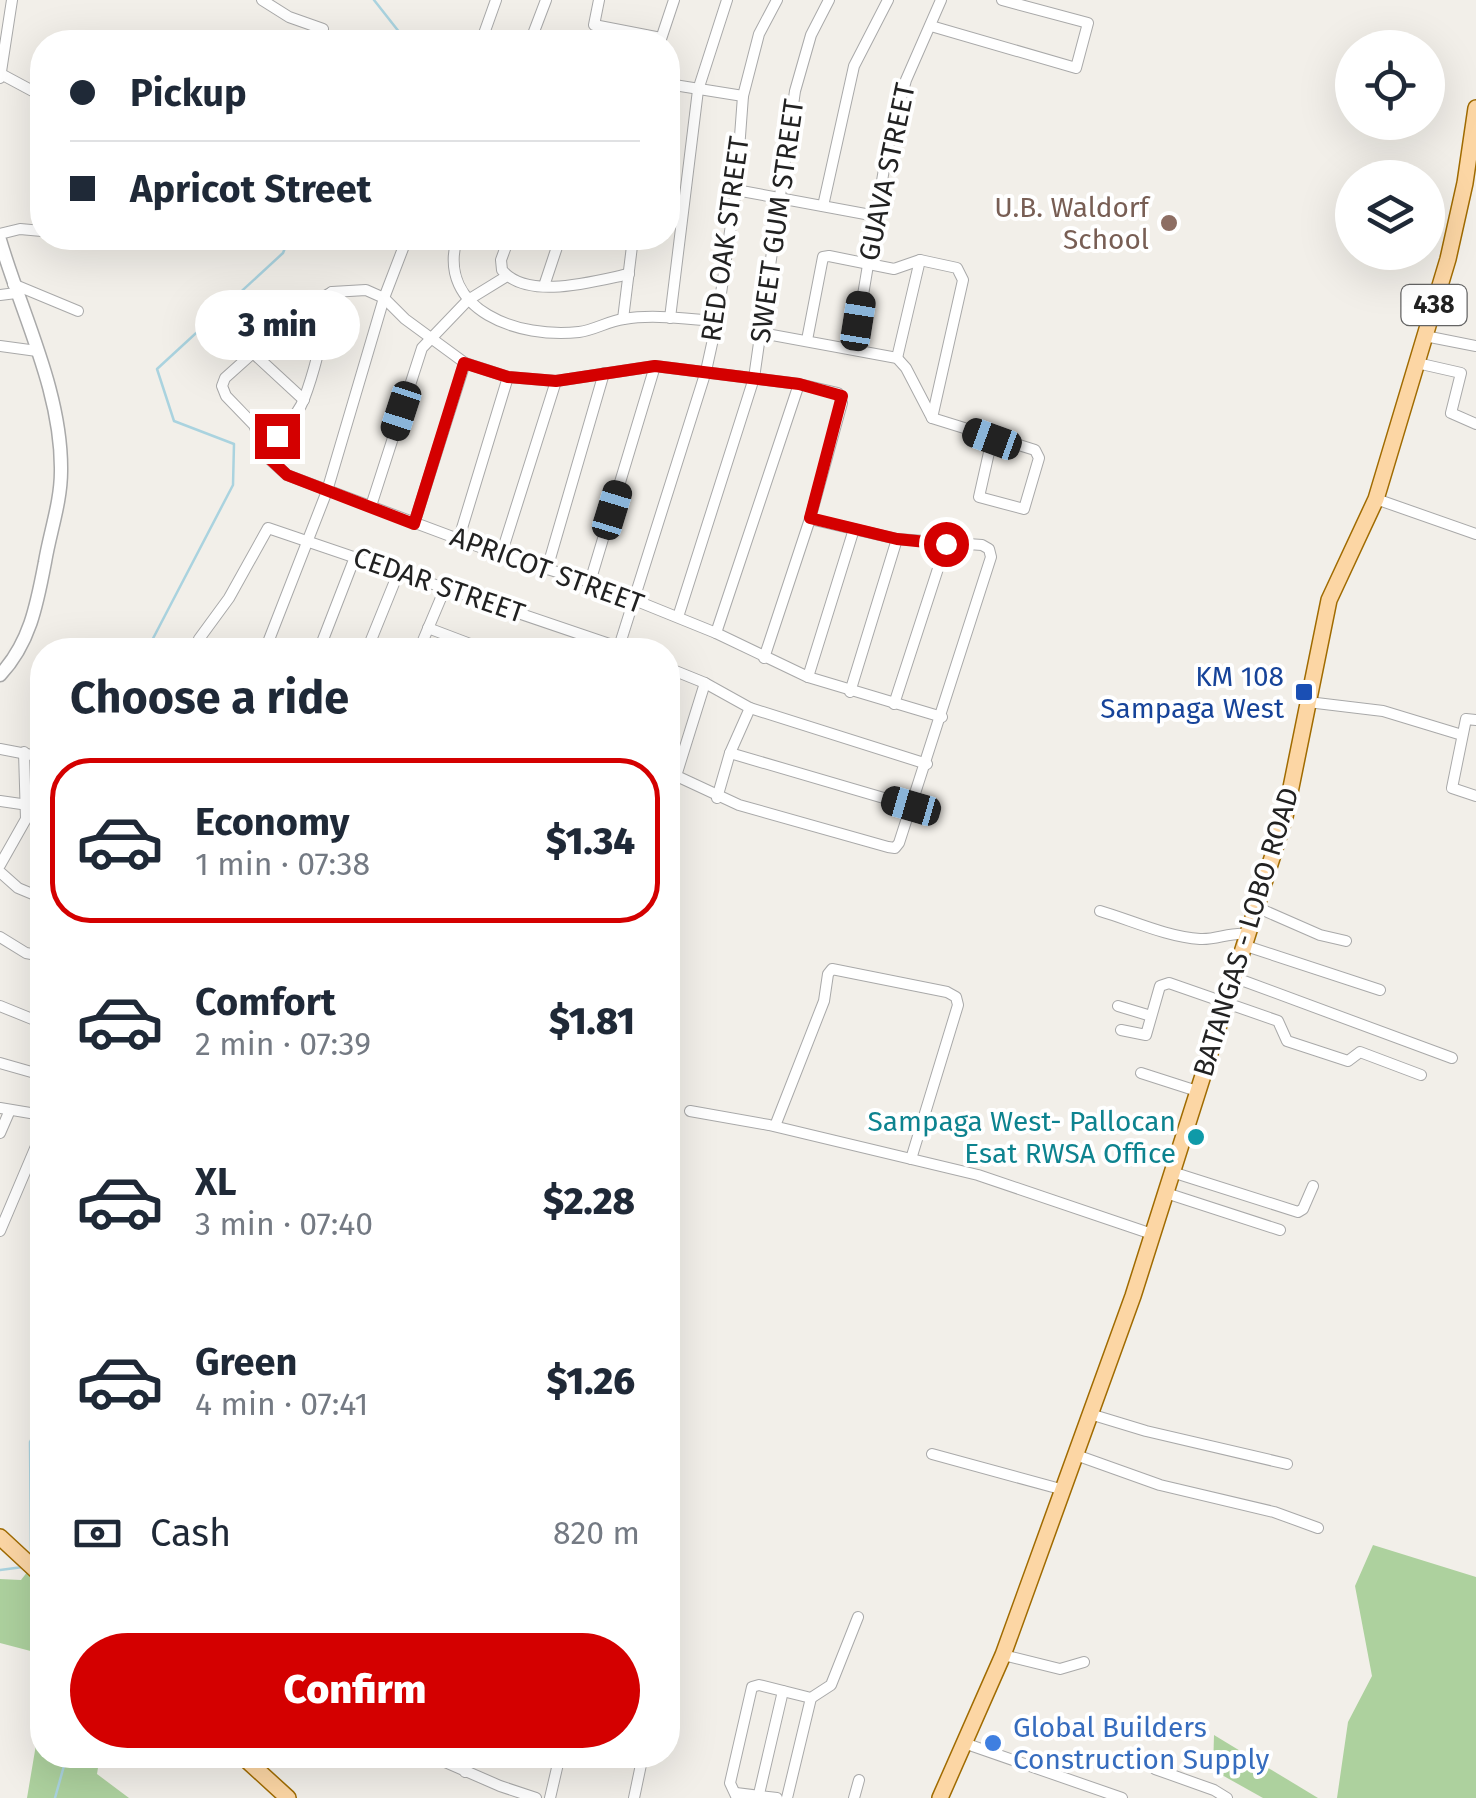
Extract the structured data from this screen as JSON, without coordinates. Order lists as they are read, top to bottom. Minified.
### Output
{"streets":{"main road":["438","BATANGAS - LOBO ROAD"],"street":["GUAVA STREET","SWEET GUM STREET","RED OAK STREET","APRICOT STREET","CEDAR STREET"]},"crossings":[["SWEET GUM STREET","APRICOT STREET"],["RED OAK STREET","APRICOT STREET"]],"places":{"other":["U.B. Waldorf School","Sampaga West- Pallocan Esat RWSA Office","Global Builders Construction Supply"],"transit":["KM 108 Sampaga West"]},"page":{"banner":["Pickup","Apricot Street"],"bubble":"3 min","heading":"Choose a ride","list":[{"name":"Economy","note":"1 min · 07:38","value":"$1.34"},{"name":"Comfort","note":"2 min · 07:39","value":"$1.81"},{"name":"XL","note":"3 min · 07:40","value":"$2.28"},{"name":"Green","note":"4 min · 07:41","value":"$1.26"}],"pay":["Cash","820 m"],"buttons":"Confirm"}}
